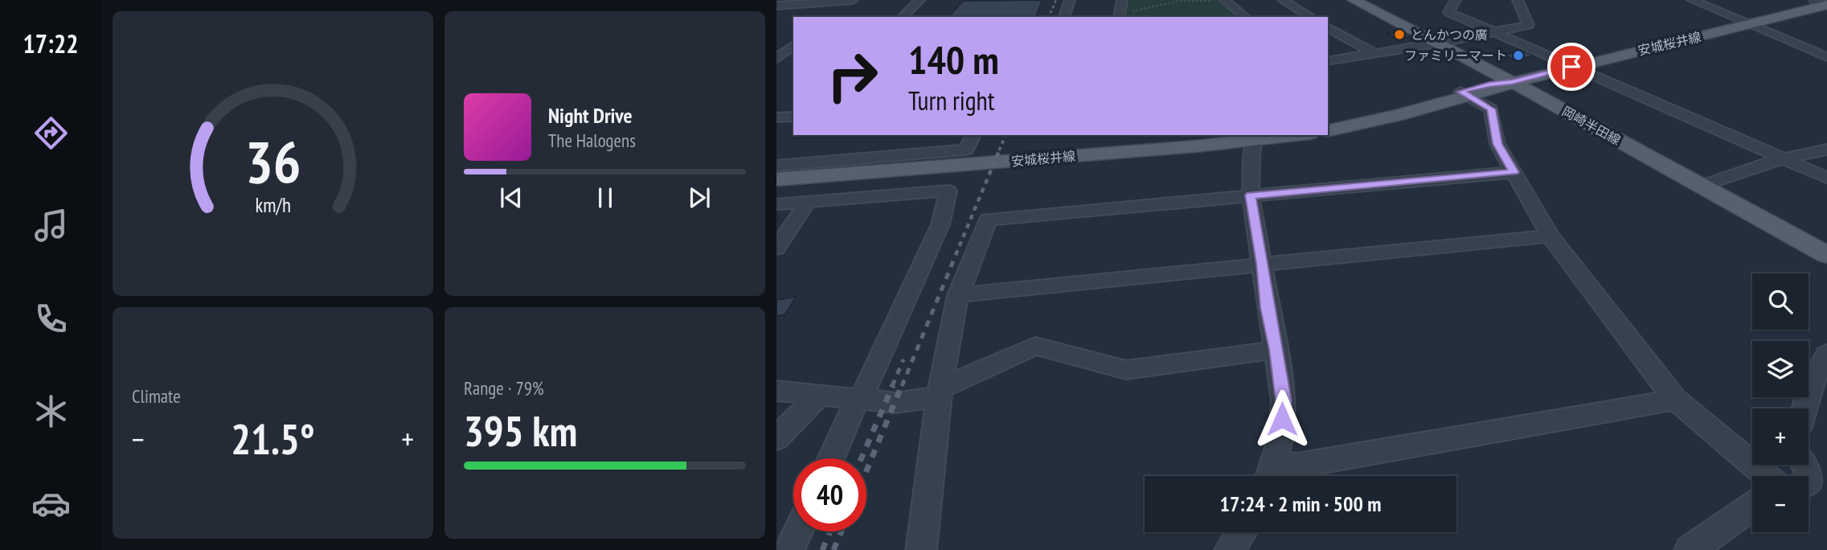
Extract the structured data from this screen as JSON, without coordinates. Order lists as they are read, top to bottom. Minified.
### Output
{"streets":{"main road":["安城桜井線","岡崎半田線"]},"crossings":[["安城桜井線","岡崎半田線"]],"places":["とんかつの廣","ファミリーマート"],"page":{"tabs":"17:22","turn":["140 m","Turn right"],"song":["Night Drive","The Halogens"],"map_buttons":["+","−"],"tile":["Climate",["Range · 79%","395 km"]],"heat":["−","21.5°","+"],"limit":"40","trip":"17:24 · 2 min · 500 m","gauge":["36","km/h"]}}
